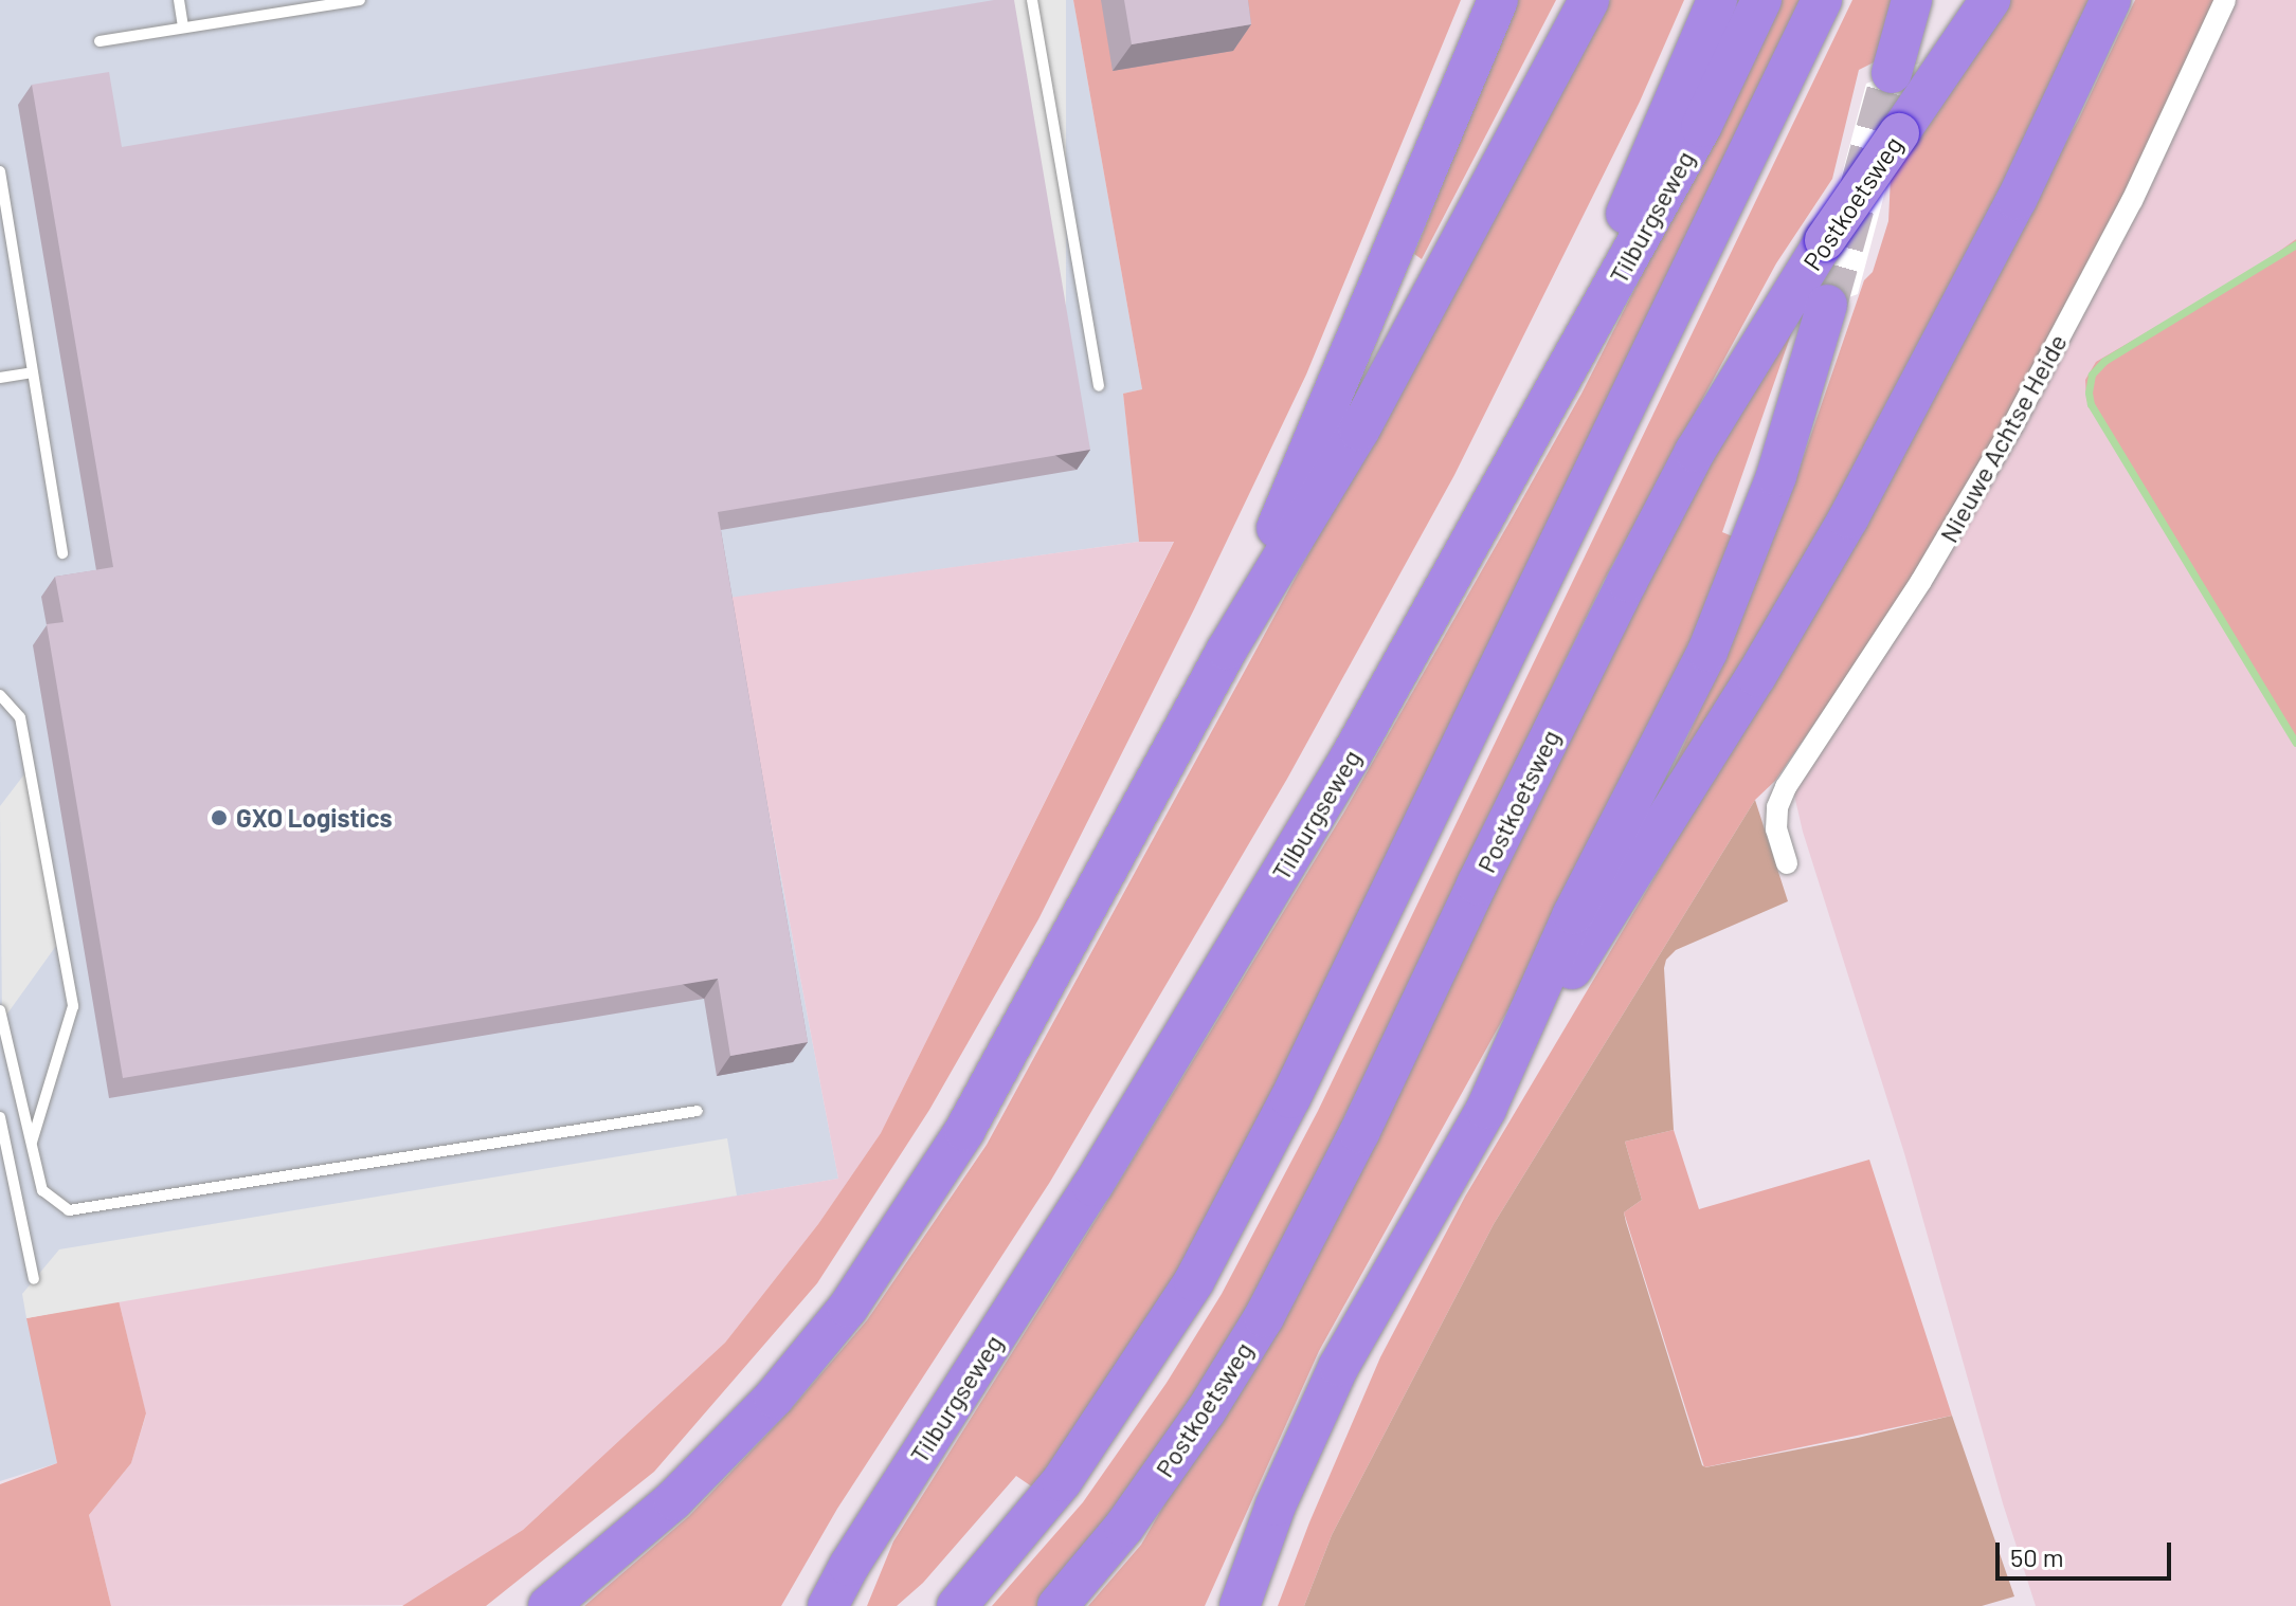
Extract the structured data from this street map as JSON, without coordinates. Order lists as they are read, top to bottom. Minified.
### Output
{"streets":{"highway":["Postkoetsweg","Tilburgseweg"],"street":["Nieuwe Achtse Heide"]},"places":["GXO Logistics"],"scale_bar":"50 m"}
